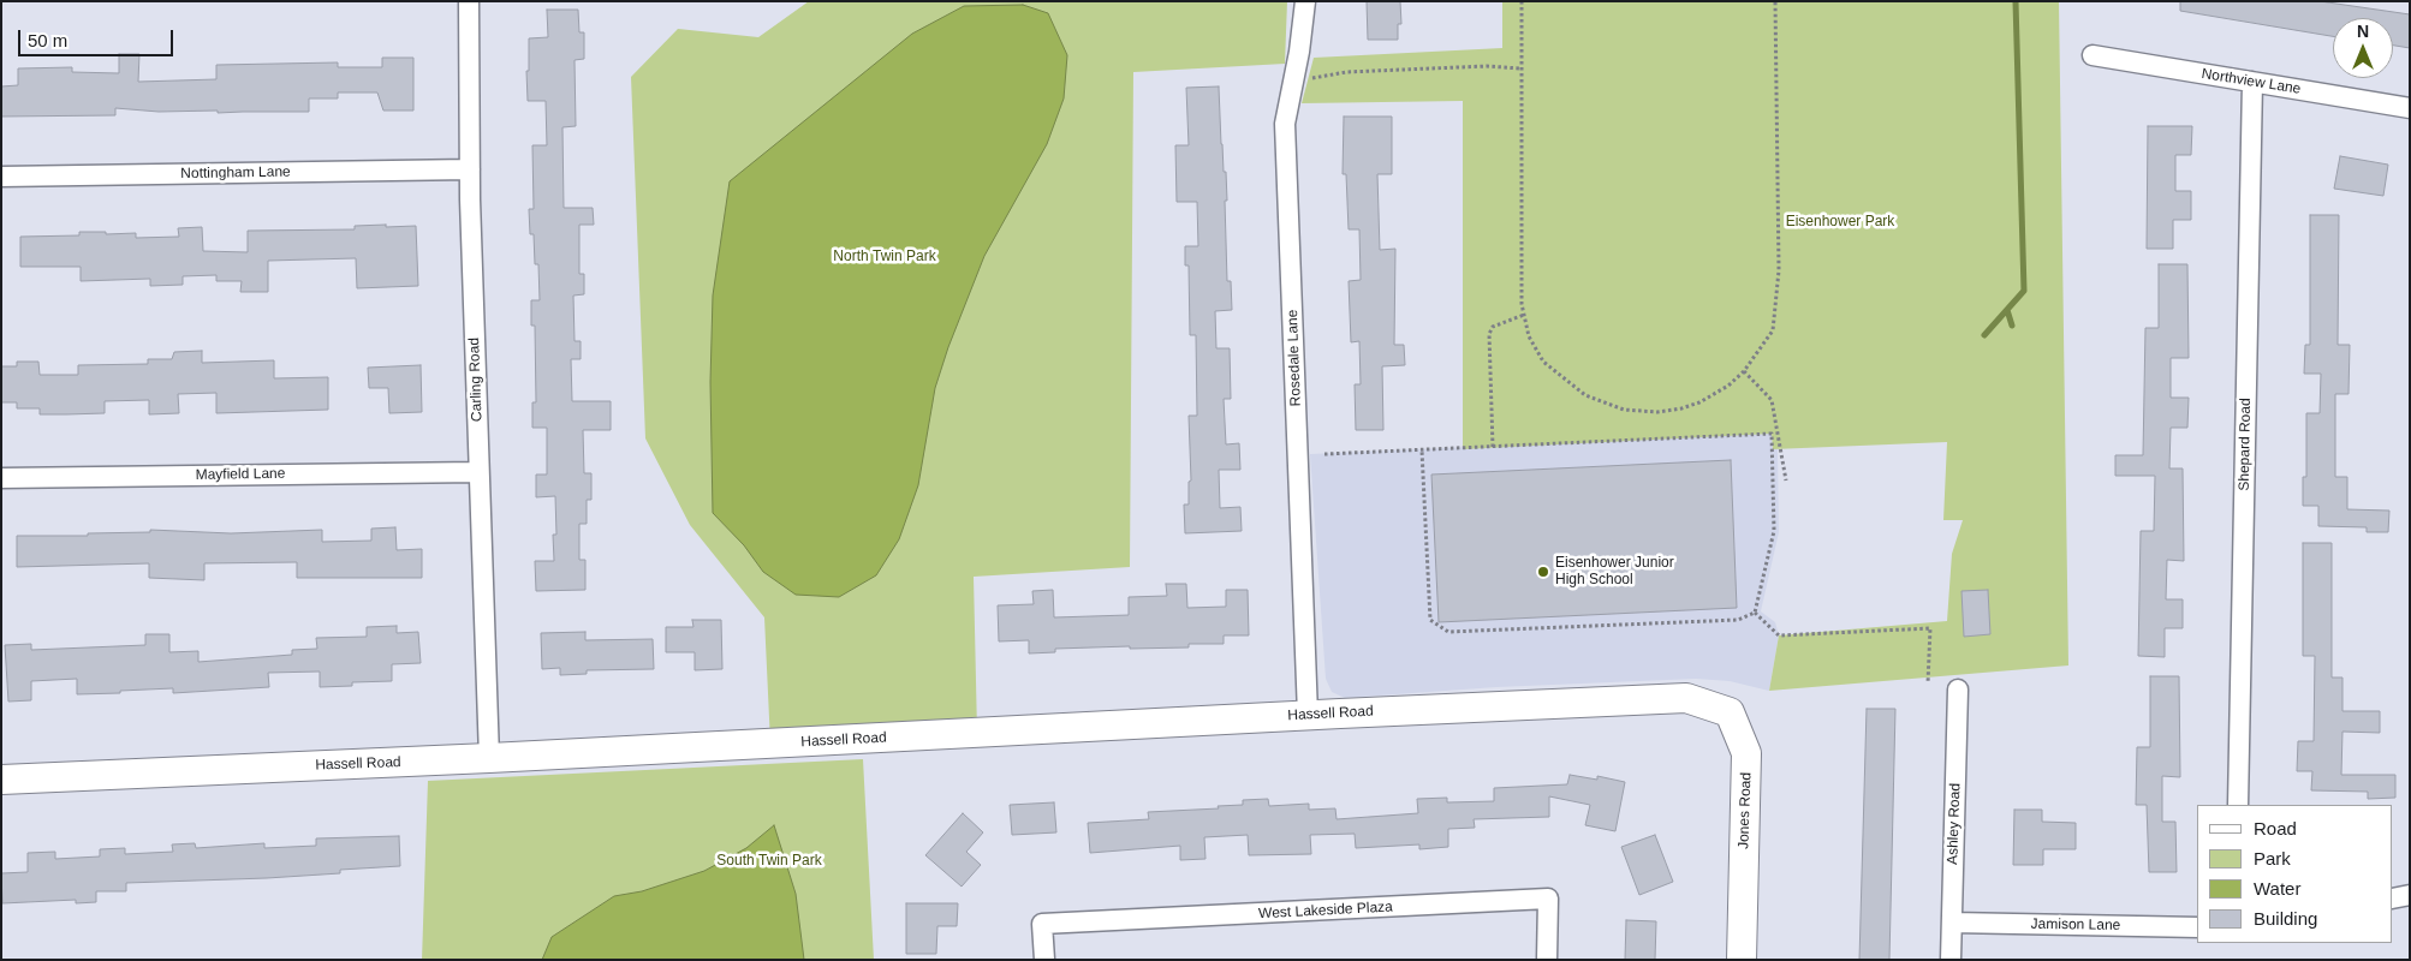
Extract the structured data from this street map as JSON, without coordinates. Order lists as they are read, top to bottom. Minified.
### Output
{"streets":{"street":["Northview Lane","Nottingham Lane","Rosedale Lane","Carling Road","Shepard Road","Mayfield Lane","Hassell Road","Jones Road","Ashley Road","West Lakeside Plaza","Jamison Lane"]},"crossings":[["Northview Lane","Shepard Road"],["Nottingham Lane","Carling Road"],["Rosedale Lane","Hassell Road"],["Carling Road","Mayfield Lane"],["Carling Road","Hassell Road"],["Hassell Road","Jones Road"],["Ashley Road","Jamison Lane"]],"parks":["Eisenhower Park","North Twin Park","South Twin Park"],"places":["Eisenhower Junior High School"],"legend":["Road","Park","Water","Building"],"scale_bar":"50 m","north":"top"}
